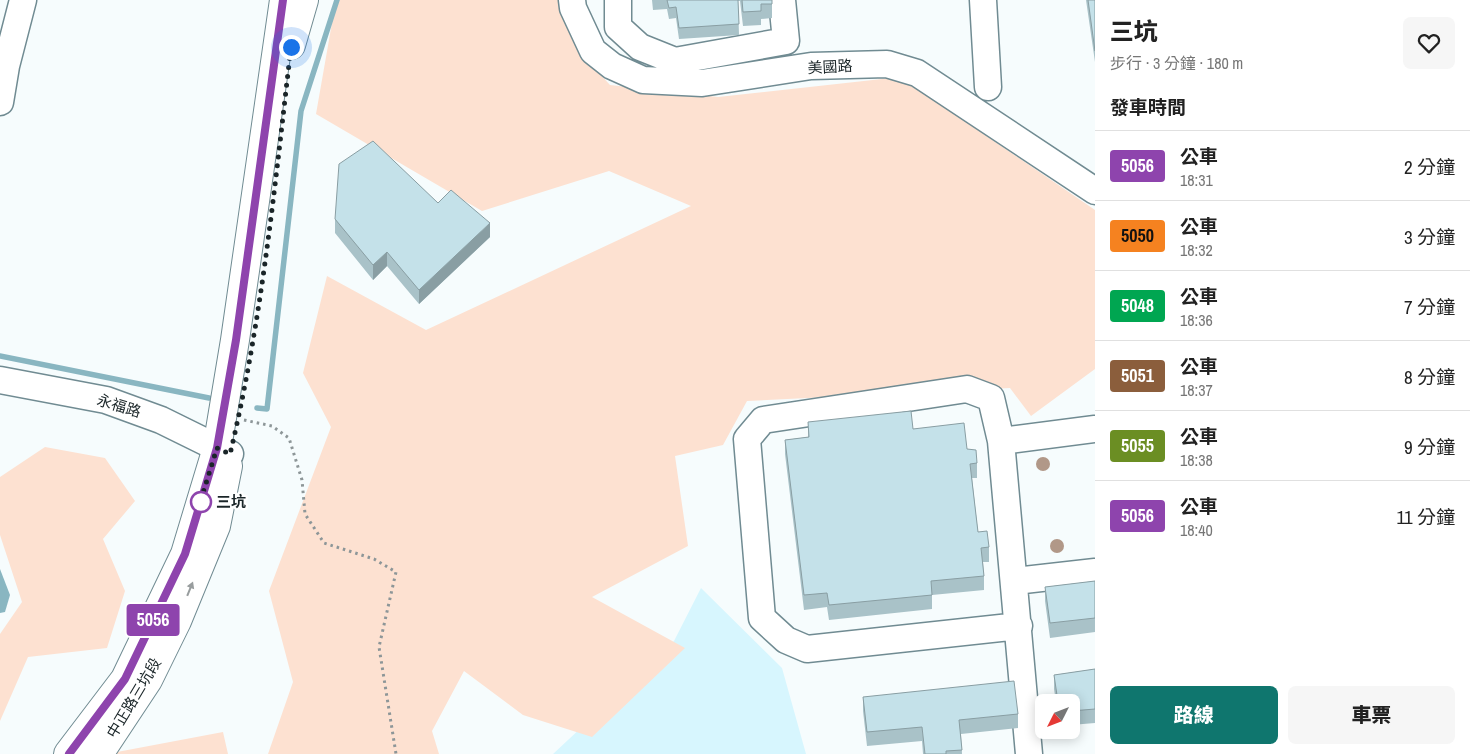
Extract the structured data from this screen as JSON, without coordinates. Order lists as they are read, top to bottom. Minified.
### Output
{"streets":{"main road":["中正路三坑段"],"street":["美國路","永福路"]},"crossings":[["永福路","中正路三坑段"]],"places":["三坑"],"lines":["bus line 5056"],"north":"bottom left","page":{"on_map":"5056","heading":[["三坑","步行 · 3 分鐘 · 180 m"],"發車時間"],"list":[{"mark":"5056","name":"公車","note":"18:31","value":"2 分鐘"},{"mark":"5050","name":"公車","note":"18:32","value":"3 分鐘"},{"mark":"5048","name":"公車","note":"18:36","value":"7 分鐘"},{"mark":"5051","name":"公車","note":"18:37","value":"8 分鐘"},{"mark":"5055","name":"公車","note":"18:38","value":"9 分鐘"},{"mark":"5056","name":"公車","note":"18:40","value":"11 分鐘"}],"buttons":["路線","車票"]}}
